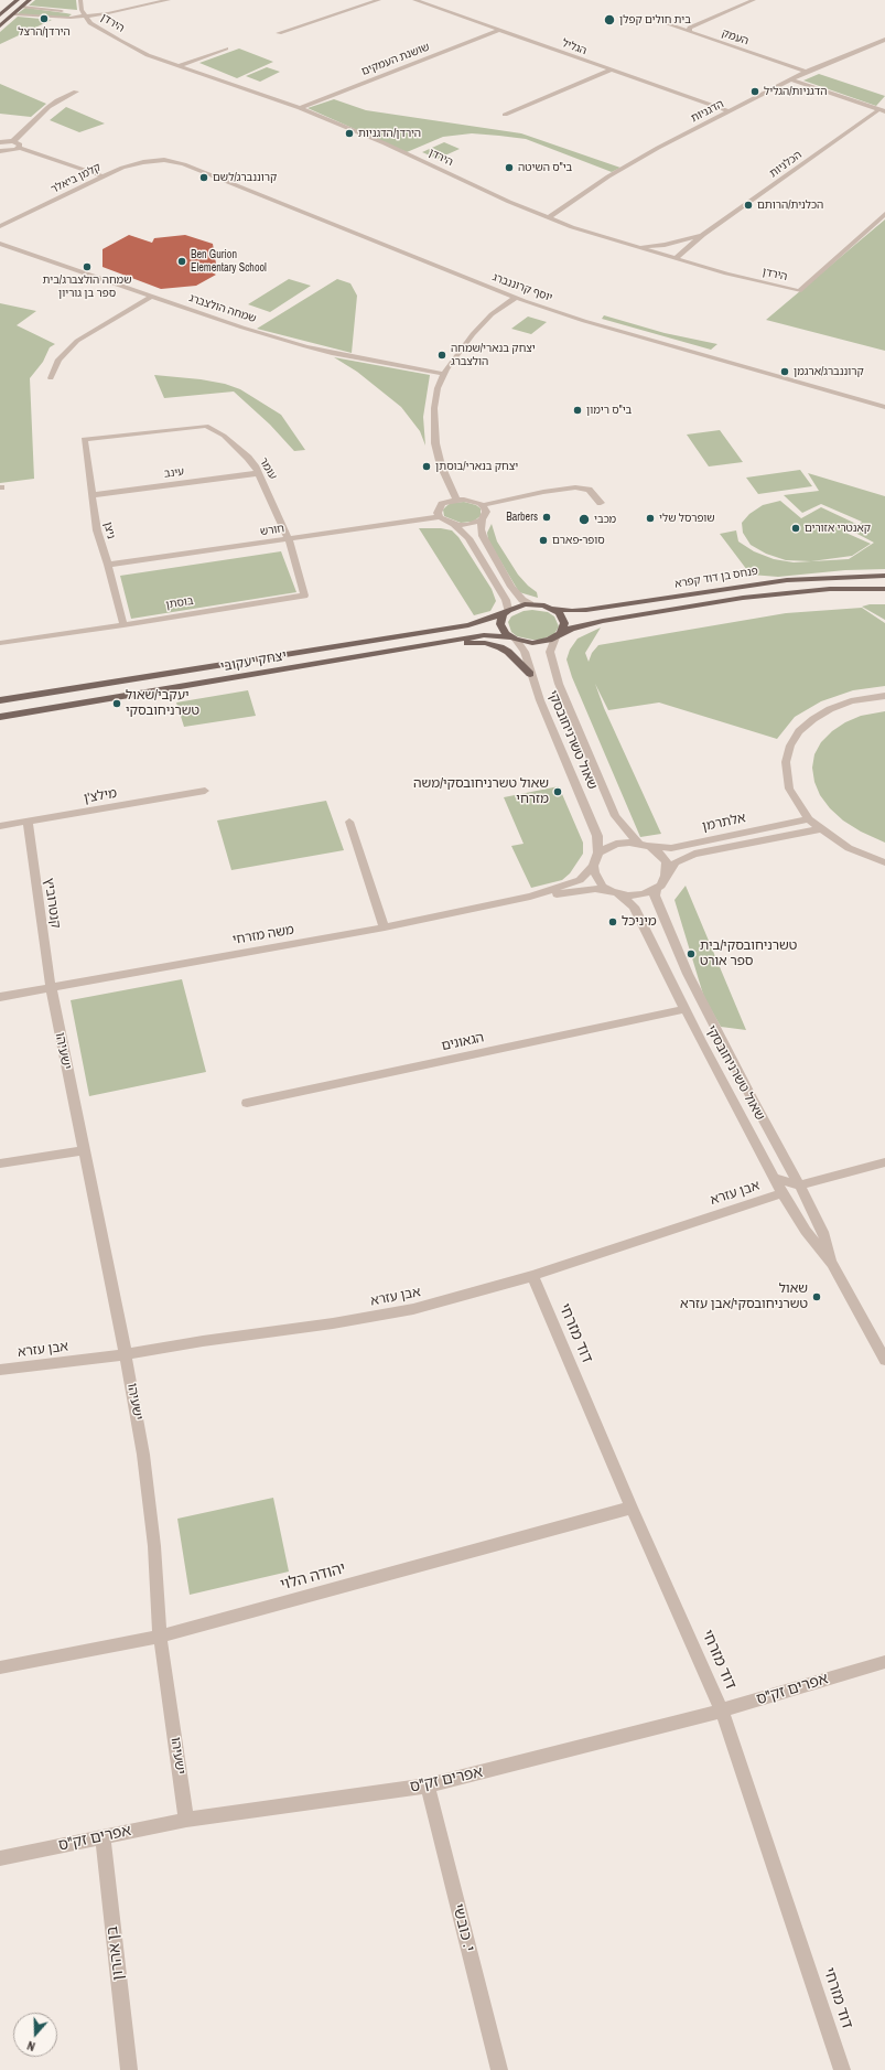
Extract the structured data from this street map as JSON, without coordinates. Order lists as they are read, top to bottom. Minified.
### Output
{"streets":{"main road":["פנחס בן דוד קפרא","יצחק יעקובי"],"street":["הירדן","העמק","הגליל","שושנת העמקים","הדגניות","הכלניות","קלמן ביאלר","יוסף קרוננברג","שמחה הולצברג","עומר","עינב","ניצן","חורש","בוסתן","שאול טשרניחובסקי","מילצ'ן","אלתרמן","קנטרוביץ","משה מזרחי","הגאונים","ישעיהו","אבן עזרא","דוד מזרחי","יהודה הלוי","אפרים זק\"ס","י. כובשי","בן אהרון"]},"crossings":[["הירדן","שושנת העמקים"],["הירדן","הדגניות"],["הירדן","הכלניות"],["העמק","הדגניות"],["הגליל","שושנת העמקים"],["הגליל","הדגניות"],["קלמן ביאלר","יוסף קרוננברג"],["עומר","עינב"],["עומר","ניצן"],["עומר","חורש"],["עומר","בוסתן"],["עינב","ניצן"],["ניצן","חורש"],["ניצן","בוסתן"],["חורש","בוסתן"],["פנחס בן דוד קפרא","יצחק יעקובי"],["פנחס בן דוד קפרא","שאול טשרניחובסקי"],["יצחק יעקובי","שאול טשרניחובסקי"],["שאול טשרניחובסקי","אלתרמן"],["שאול טשרניחובסקי","משה מזרחי"],["שאול טשרניחובסקי","הגאונים"],["שאול טשרניחובסקי","אבן עזרא"],["מילצ'ן","קנטרוביץ"],["אלתרמן","משה מזרחי"],["קנטרוביץ","משה מזרחי"],["קנטרוביץ","ישעיהו"],["משה מזרחי","ישעיהו"],["ישעיהו","אבן עזרא"],["ישעיהו","יהודה הלוי"],["ישעיהו","אפרים זק\"ס"],["אבן עזרא","דוד מזרחי"],["דוד מזרחי","יהודה הלוי"],["דוד מזרחי","אפרים זק\"ס"],["אפרים זק\"ס","י. כובשי"],["אפרים זק\"ס","בן אהרון"]],"places":["הירדן/הרצל","בית חולים קפלן","הדגניות/הגליל","הירדן/הדגניות","בי\"ס השיטה","קרוננברג/לשם","הכלנית/הרותם","Ben Gurion Elementary School","שמחה הולצברג/בית ספר בן גוריון","יצחק בנארי/שמחה הולצברג","קרוננברג/ארגמן","בי\"ס רימון","יצחק בנארי/בוסתן","Barbers","שופרסל שלי","מכבי","קאנטרי אזורים","סופר-פארם","יעקבי/שאול טשרניחובסקי","שאול טשרניחובסקי/משה מזרחי","מיניכל","טשרניחובסקי/בית ספר אורט","שאול טשרניחובסקי/אבן עזרא"],"north":"bottom"}
